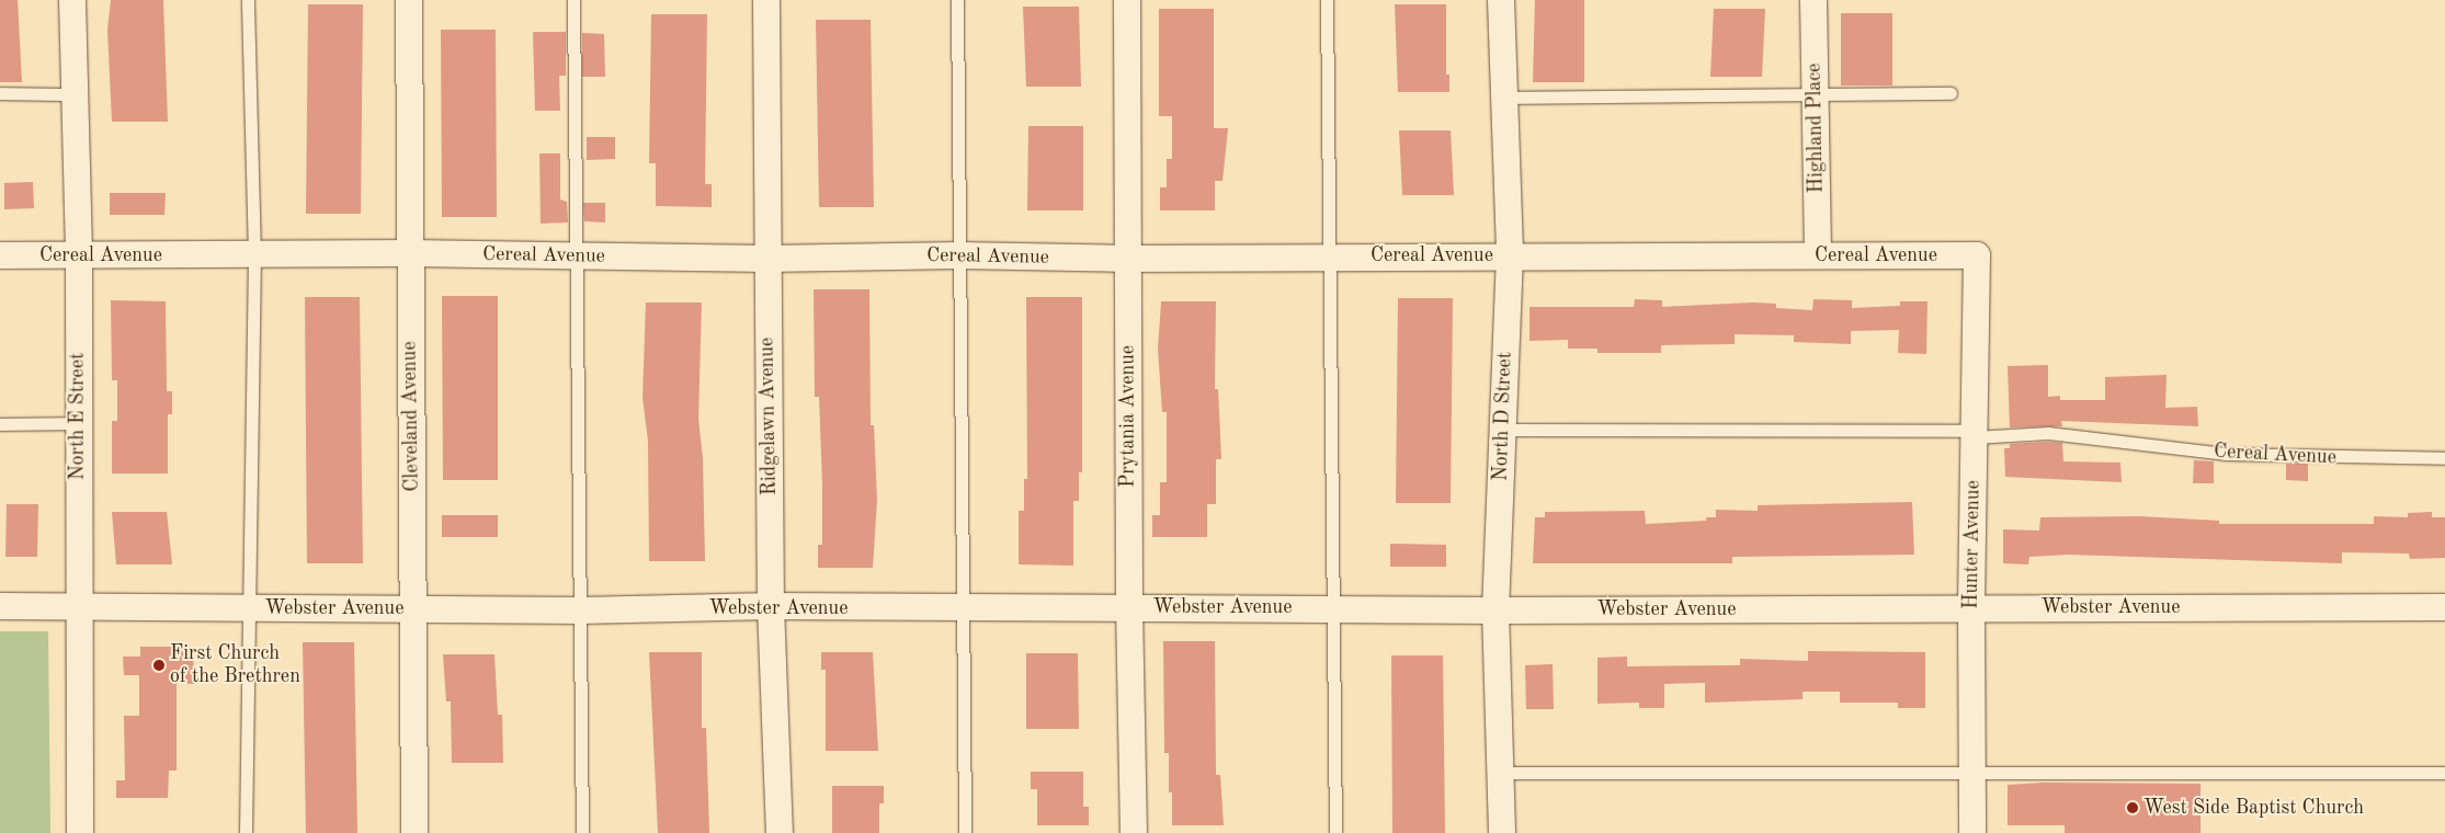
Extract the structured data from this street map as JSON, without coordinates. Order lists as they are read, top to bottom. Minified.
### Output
{"streets":{"street":["Highland Place","Cereal Avenue","North E Street","Cleveland Avenue","Ridgelawn Avenue","Prytania Avenue","North D Street","Hunter Avenue","Webster Avenue"]},"crossings":[["Highland Place","Cereal Avenue"],["Cereal Avenue","North E Street"],["Cereal Avenue","Cleveland Avenue"],["Cereal Avenue","Ridgelawn Avenue"],["Cereal Avenue","Prytania Avenue"],["Cereal Avenue","North D Street"],["Cereal Avenue","Hunter Avenue"],["North E Street","Webster Avenue"],["Cleveland Avenue","Webster Avenue"],["Ridgelawn Avenue","Webster Avenue"],["Prytania Avenue","Webster Avenue"],["North D Street","Webster Avenue"],["Hunter Avenue","Webster Avenue"]],"places":["First Church of the Brethren","West Side Baptist Church"]}
